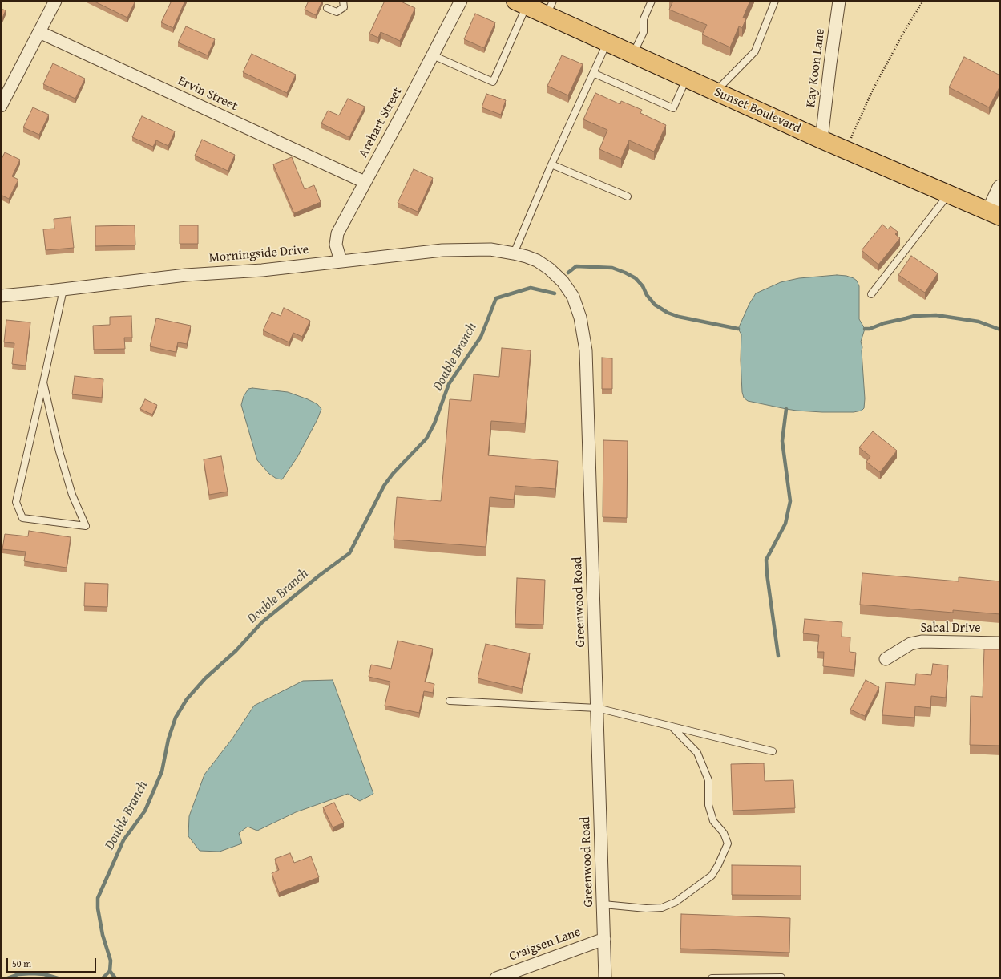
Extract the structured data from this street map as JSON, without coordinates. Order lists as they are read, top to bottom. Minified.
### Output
{"streets":{"main road":["Sunset Boulevard"],"street":["Kay Koon Lane","Ervin Street","Arehart Street","Morningside Drive","Greenwood Road","Sabal Drive","Craigsen Lane"]},"crossings":[["Kay Koon Lane","Sunset Boulevard"],["Ervin Street","Arehart Street"],["Arehart Street","Morningside Drive"],["Morningside Drive","Greenwood Road"],["Greenwood Road","Craigsen Lane"]],"water":["Double Branch"],"scale_bar":"50 m"}
